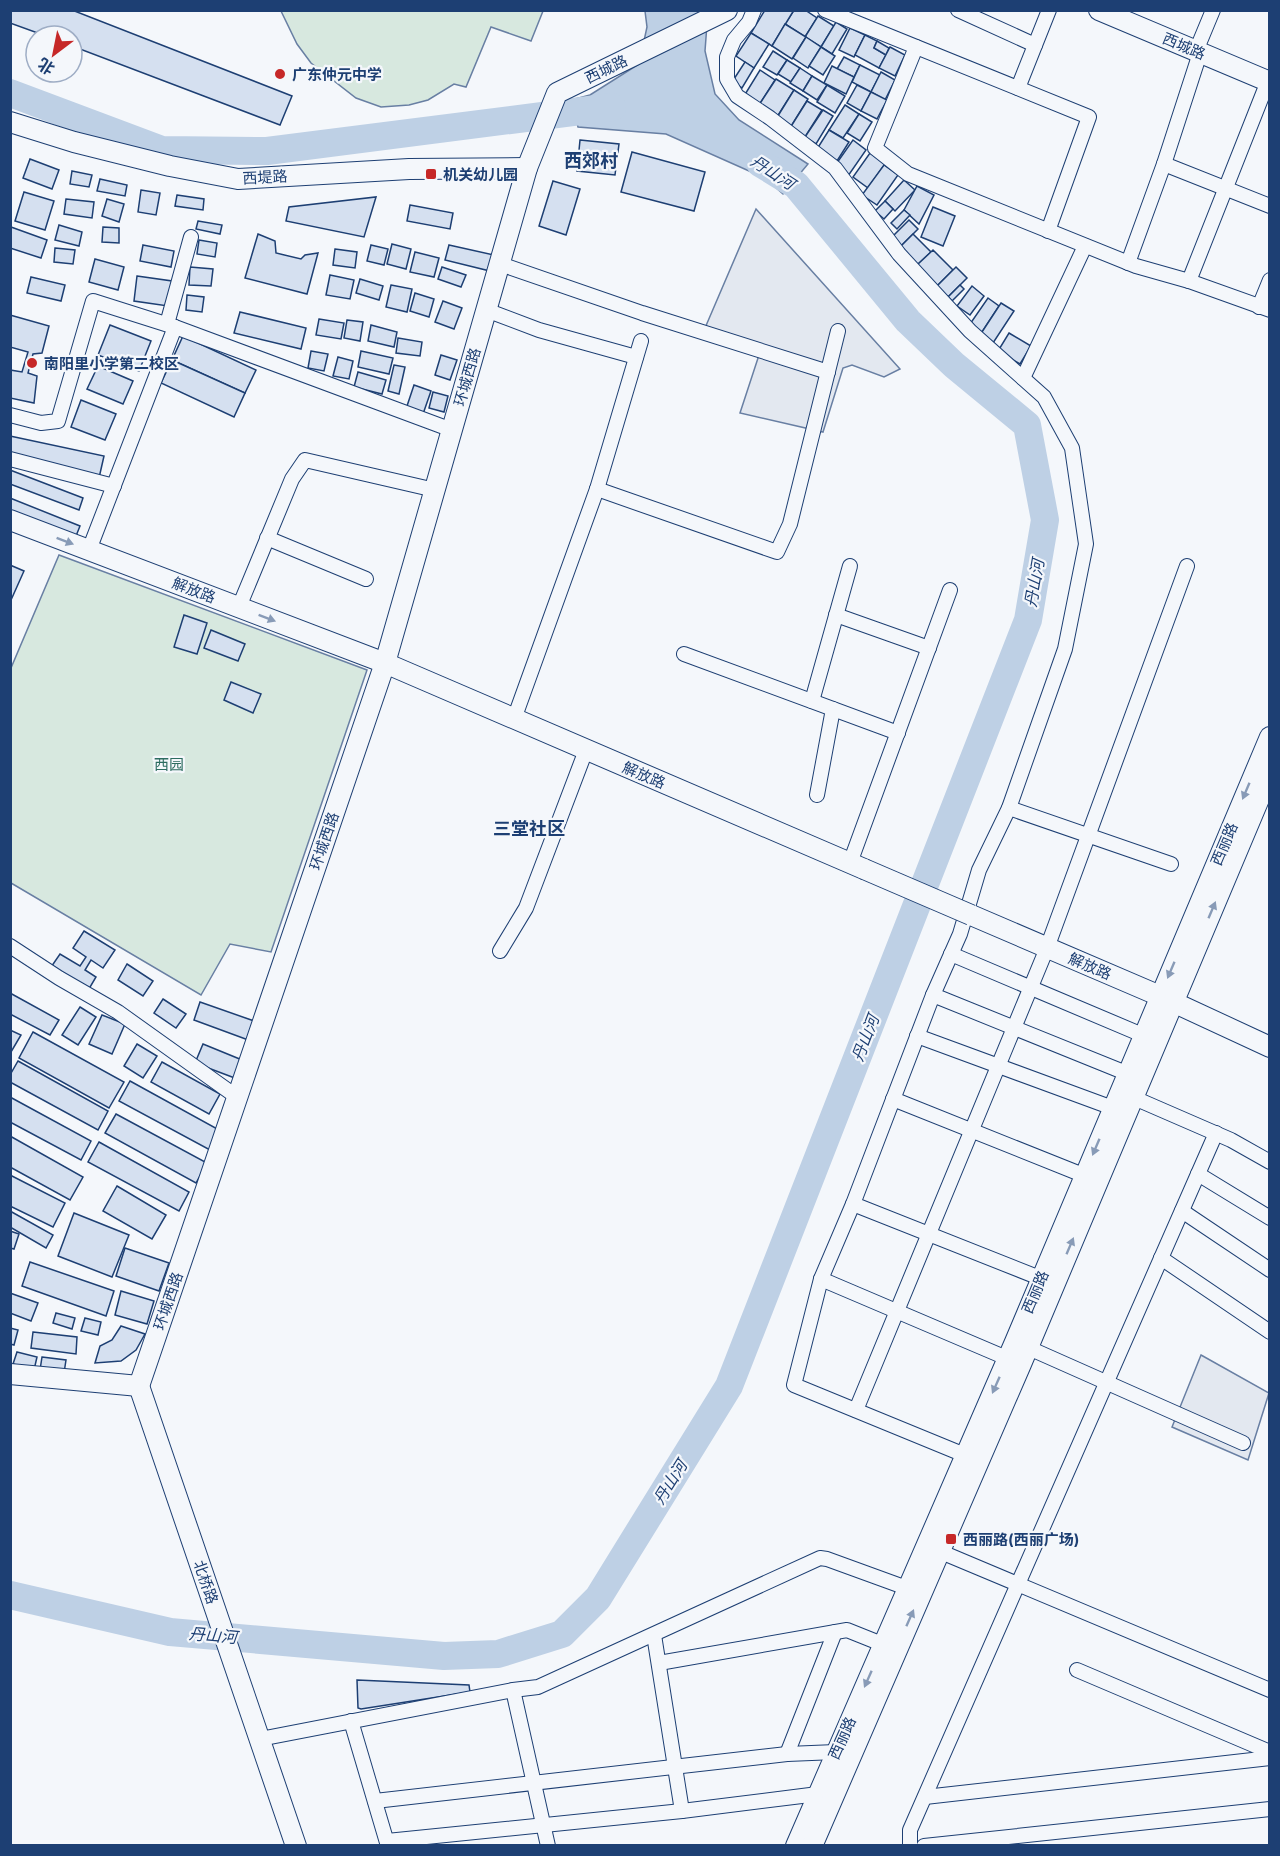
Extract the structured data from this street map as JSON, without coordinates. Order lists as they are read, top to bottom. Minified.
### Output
{"streets":{"street":["西城路","西堤路","环城西路","解放路","西丽路","北桥路"]},"crossings":[["西城路","西堤路"],["西城路","环城西路"],["西堤路","环城西路"],["环城西路","解放路"],["环城西路","北桥路"],["解放路","西丽路"]],"districts":["西郊村","三堂社区"],"water":["丹山河"],"parks":["西园"],"places":{"other":["广东仲元中学","南阳里小学第二校区"],"transit":["机关幼儿园","西丽路(西丽广场)"]},"north":"bottom left"}
